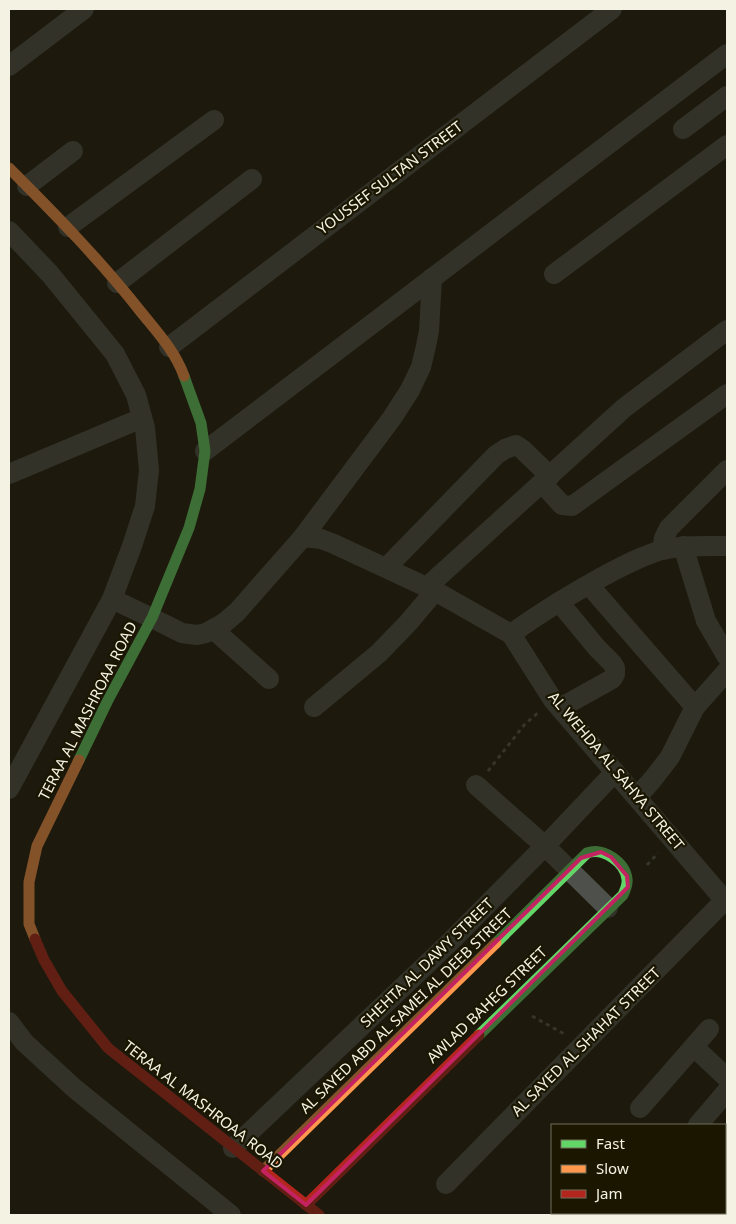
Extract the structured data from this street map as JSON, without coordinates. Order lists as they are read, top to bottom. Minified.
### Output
{"streets":{"street":["YOUSSEF SULTAN STREET","TERAA AL MASHROAA ROAD","AL WEHDA AL SAHYA STREET","SHEHTA AL DAWY STREET","AWLAD BAHEG STREET","AL SAYED ABD AL SAMEI AL DEEB STREET","AL SAYED AL SHAHAT STREET"]},"crossings":[["YOUSSEF SULTAN STREET","TERAA AL MASHROAA ROAD"],["TERAA AL MASHROAA ROAD","SHEHTA AL DAWY STREET"],["TERAA AL MASHROAA ROAD","AWLAD BAHEG STREET"],["TERAA AL MASHROAA ROAD","AL SAYED ABD AL SAMEI AL DEEB STREET"],["AL WEHDA AL SAHYA STREET","SHEHTA AL DAWY STREET"],["AL WEHDA AL SAHYA STREET","AL SAYED AL SHAHAT STREET"],["AWLAD BAHEG STREET","AL SAYED ABD AL SAMEI AL DEEB STREET"]],"legend":["Fast","Slow","Jam"]}
